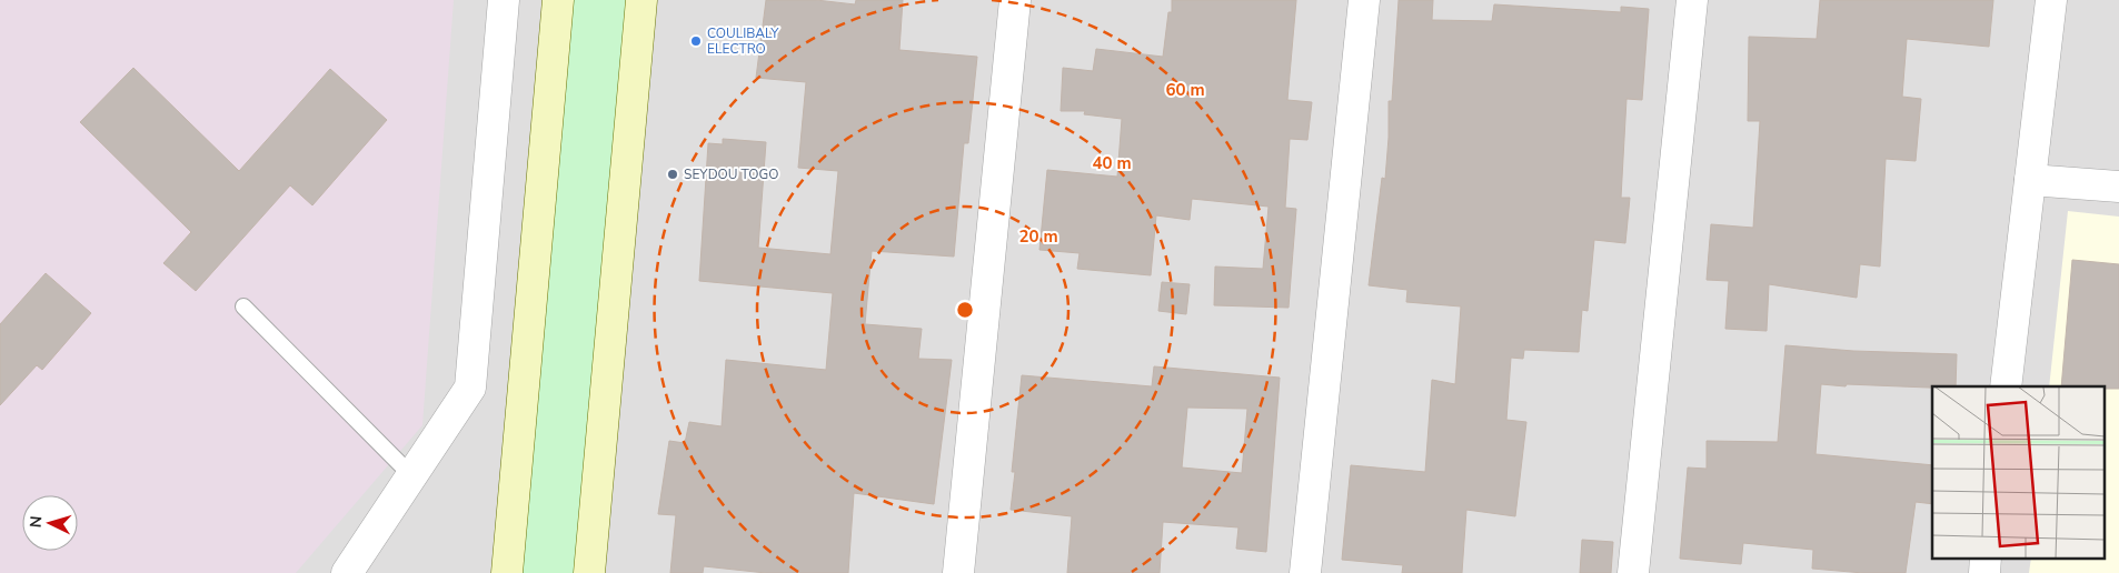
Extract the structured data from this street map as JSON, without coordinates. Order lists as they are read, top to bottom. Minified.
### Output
{"places":["COULIBALY ELECTRO","SEYDOU TOGO"],"north":"left","rings":["60 m","40 m","20 m"]}
